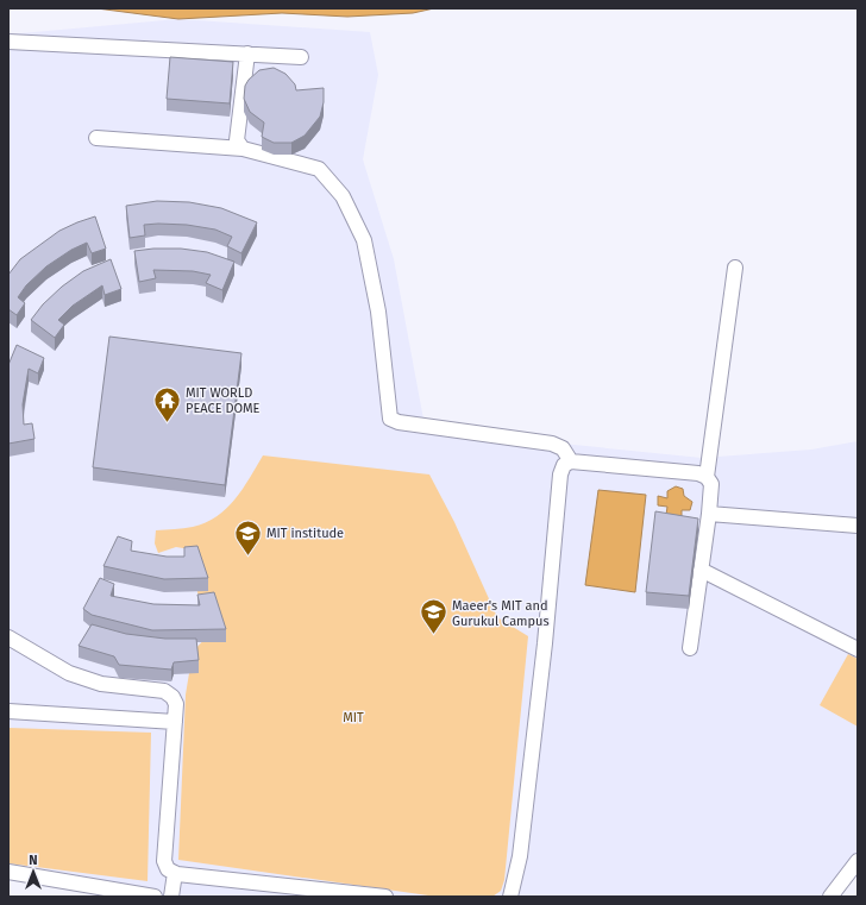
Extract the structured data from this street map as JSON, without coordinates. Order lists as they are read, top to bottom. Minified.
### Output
{"parks":["MIT"],"places":{"temple":["MIT WORLD PEACE DOME"],"school or university":["MIT institude","Maeer's MIT and Gurukul Campus"]},"north":"top"}
